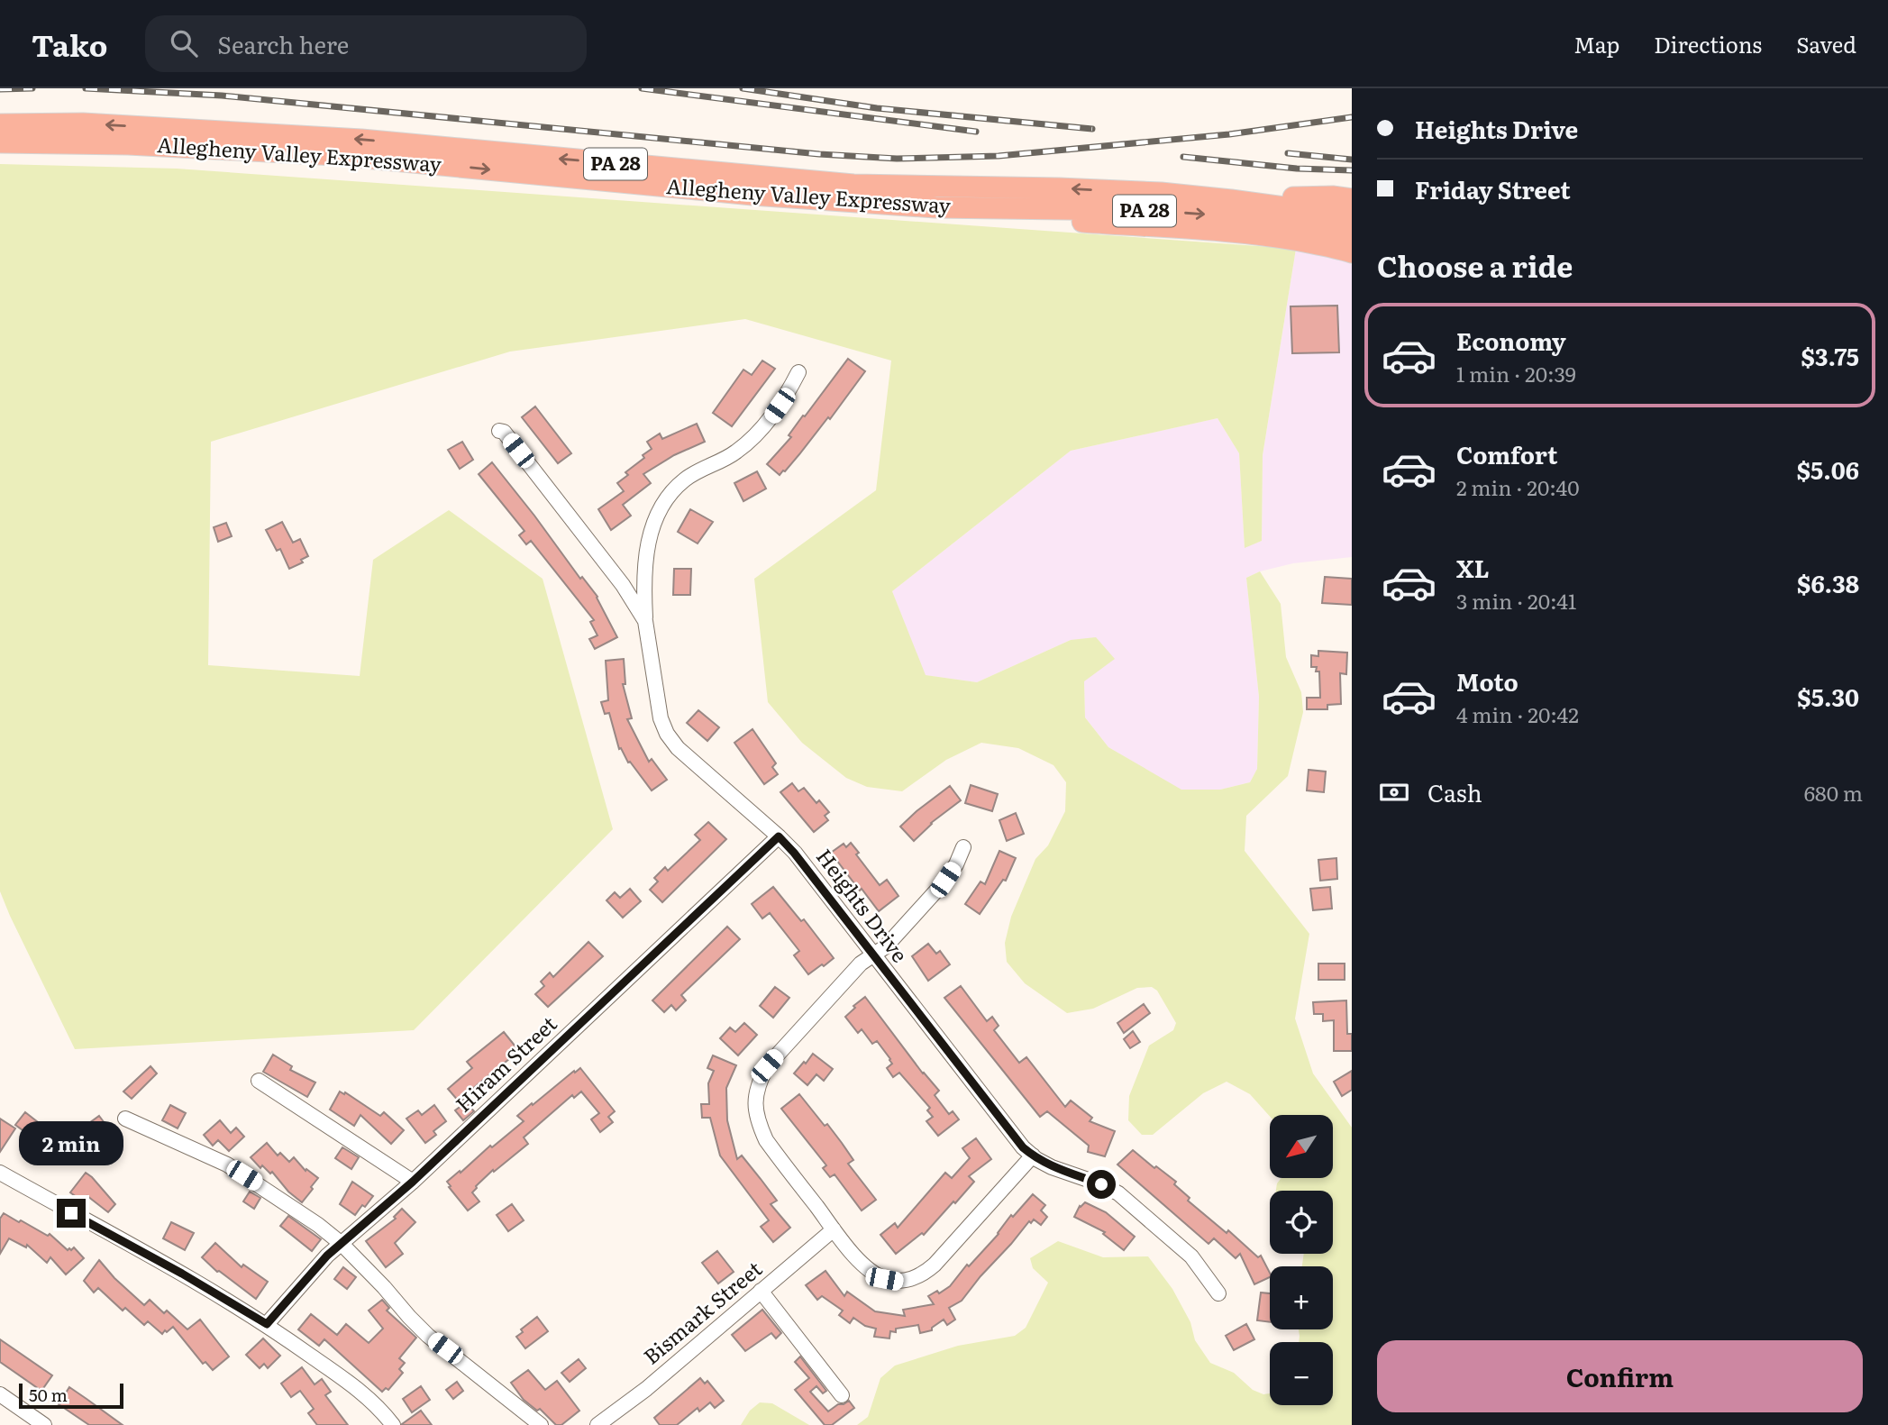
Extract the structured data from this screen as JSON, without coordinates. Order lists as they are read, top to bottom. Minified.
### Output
{"streets":{"highway":["Allegheny Valley Expressway","PA 28"],"street":["Heights Drive","Hiram Street","Bismark Street"]},"crossings":[["Heights Drive","Hiram Street"]],"scale_bar":"50 m","north":"bottom left","page":{"header":"Tako","search":"Search here","nav":["Map","Directions","Saved"],"banner":["Heights Drive","Friday Street"],"heading":"Choose a ride","list":[{"name":"Economy","note":"1 min · 20:39","value":"$3.75"},{"name":"Comfort","note":"2 min · 20:40","value":"$5.06"},{"name":"XL","note":"3 min · 20:41","value":"$6.38"},{"name":"Moto","note":"4 min · 20:42","value":"$5.30"}],"pay":["Cash","680 m"],"map_buttons":["+","−"],"bubble":"2 min","buttons":"Confirm","scale":"50 m"}}
